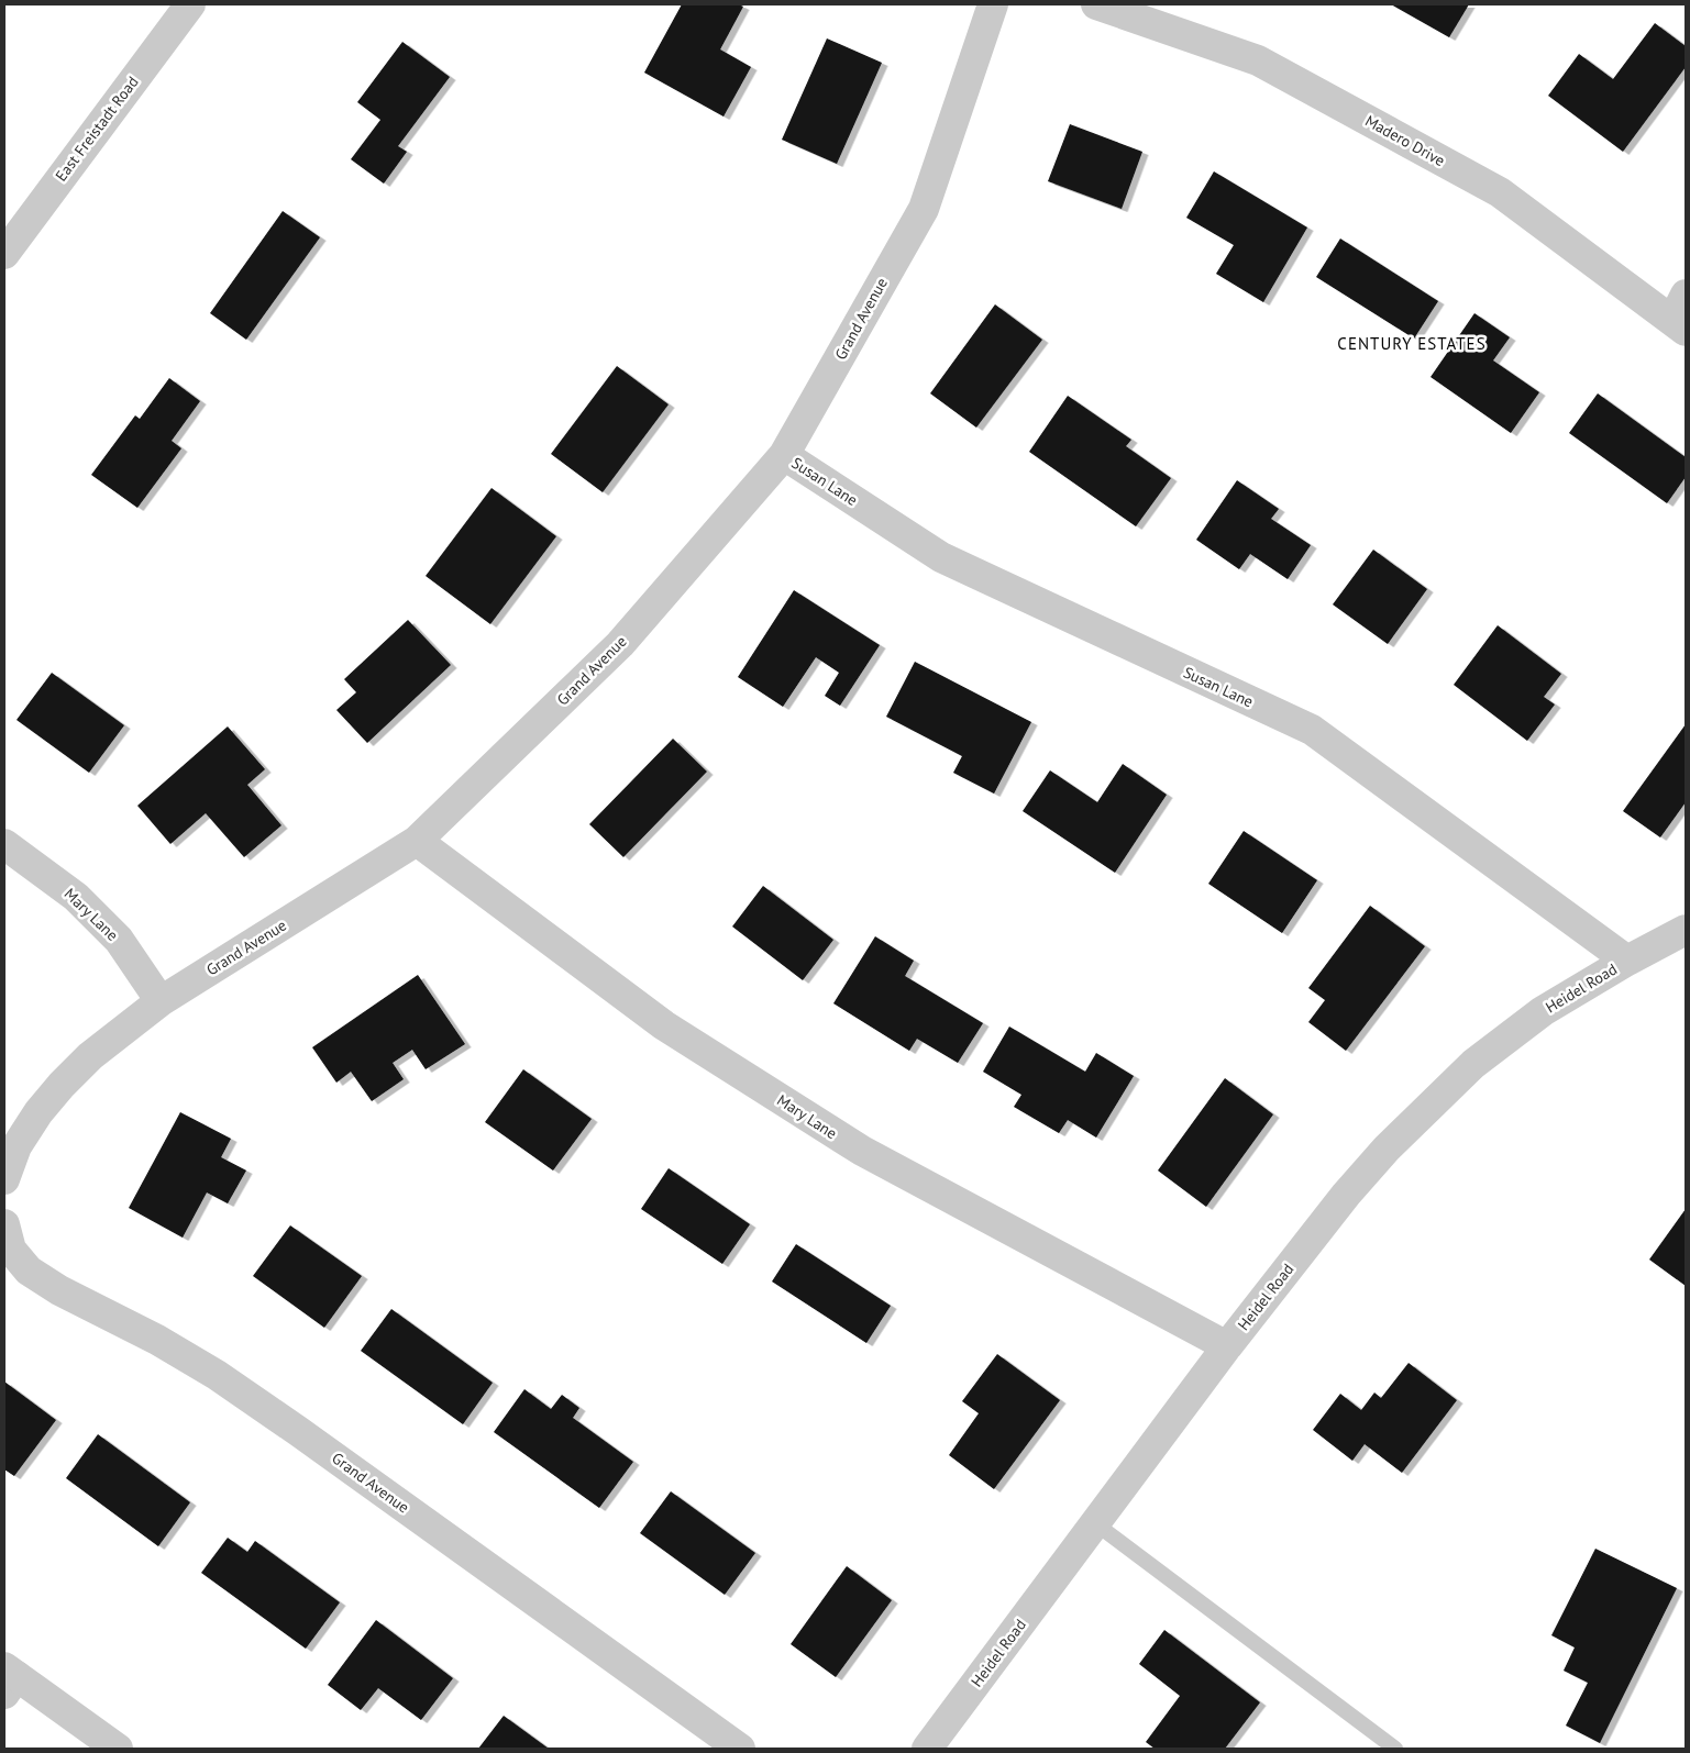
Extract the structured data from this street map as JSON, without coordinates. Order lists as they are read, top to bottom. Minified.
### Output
{"streets":{"street":["East Freistadt Road","Madero Drive","Grand Avenue","Susan Lane","Mary Lane","Heidel Road"]},"crossings":[["Grand Avenue","Susan Lane"],["Grand Avenue","Mary Lane"],["Susan Lane","Heidel Road"],["Mary Lane","Heidel Road"]],"districts":["CENTURY ESTATES"]}
